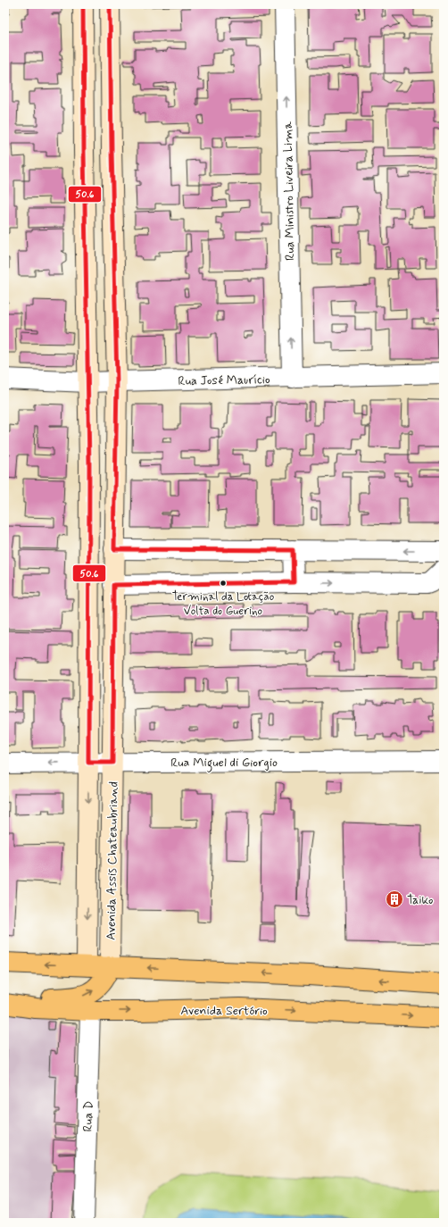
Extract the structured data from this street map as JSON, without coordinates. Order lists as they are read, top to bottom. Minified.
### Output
{"streets":{"main road":["Avenida Sertório"],"street":["Rua Ministro Liveira Lima","Rua José Maurício","Rua Miguel di Giorgio","Avenida Assis Chateaubriand","Rua D"]},"crossings":[["Rua Ministro Liveira Lima","Rua José Maurício"],["Rua José Maurício","Avenida Assis Chateaubriand"],["Rua Miguel di Giorgio","Avenida Assis Chateaubriand"],["Avenida Sertório","Rua D"]],"one_way":["Rua Ministro Liveira Lima"],"places":{"other":["Terminal da Lotação Volta do Guerino"],"building":["Taiko"]},"lines":["transit line 50.6"]}
